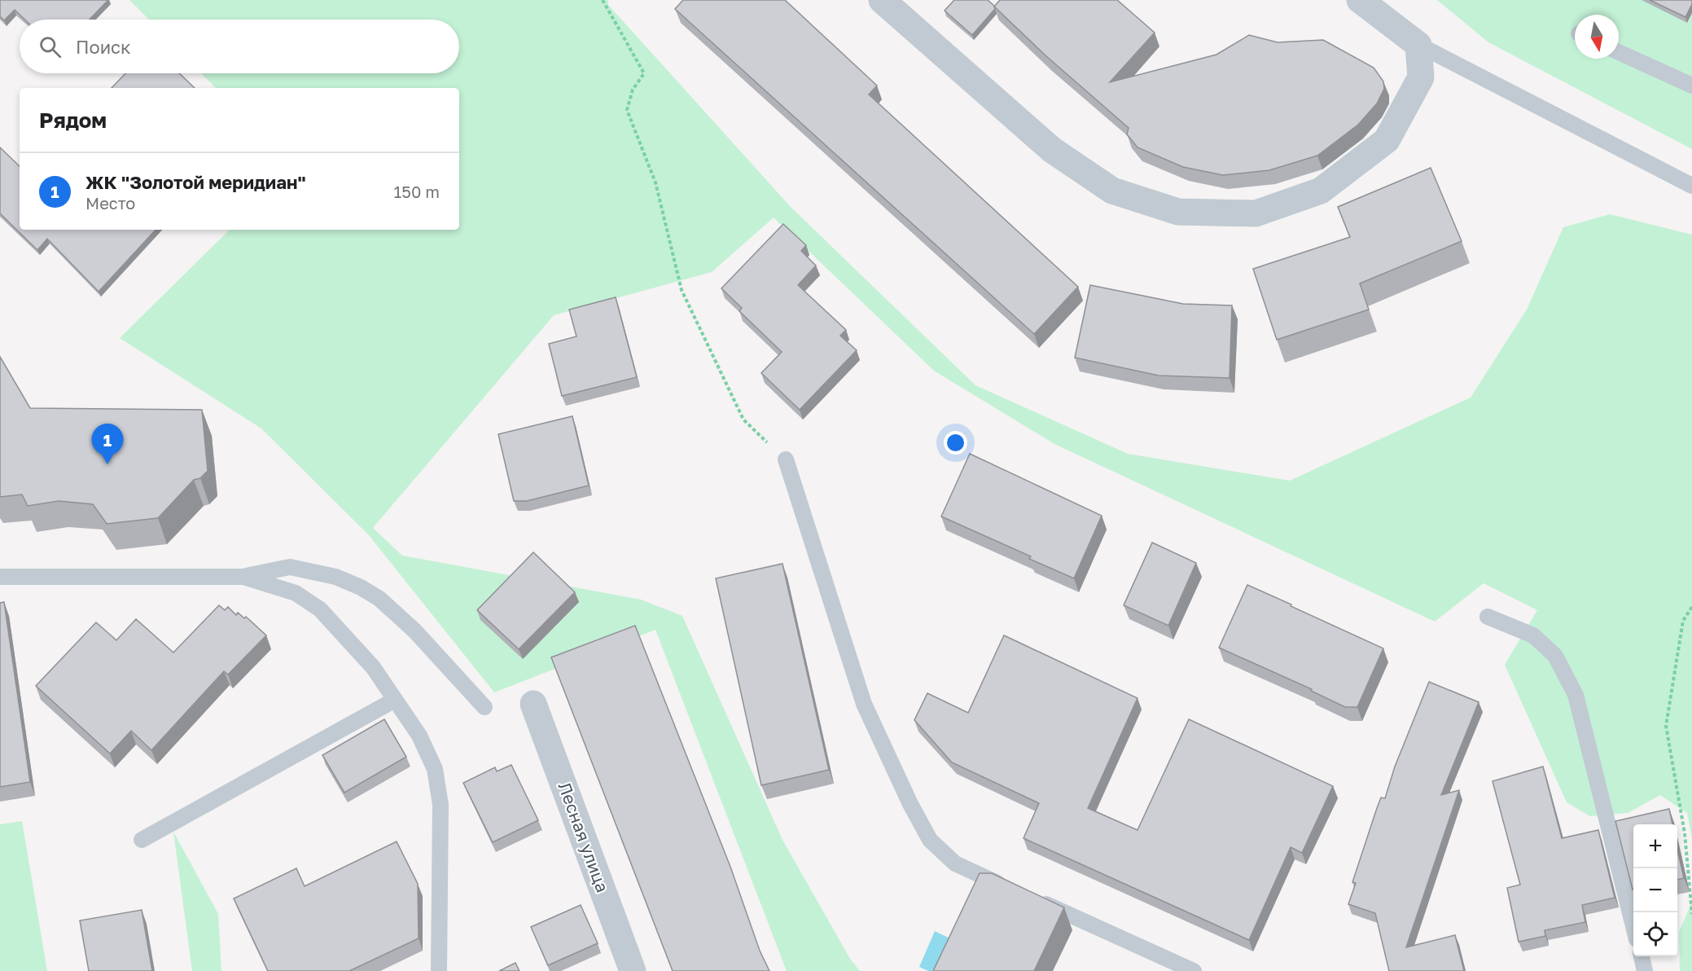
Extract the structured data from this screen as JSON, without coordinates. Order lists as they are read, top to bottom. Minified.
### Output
{"streets":{"street":["Лесная улица"]},"north":"bottom","page":{"search":"Поиск","heading":"Рядом","list":[{"mark":"1","name":"ЖК \"Золотой меридиан\"","note":"Место","value":"150 m"}],"pins":"1","map_buttons":["+","−"]}}
